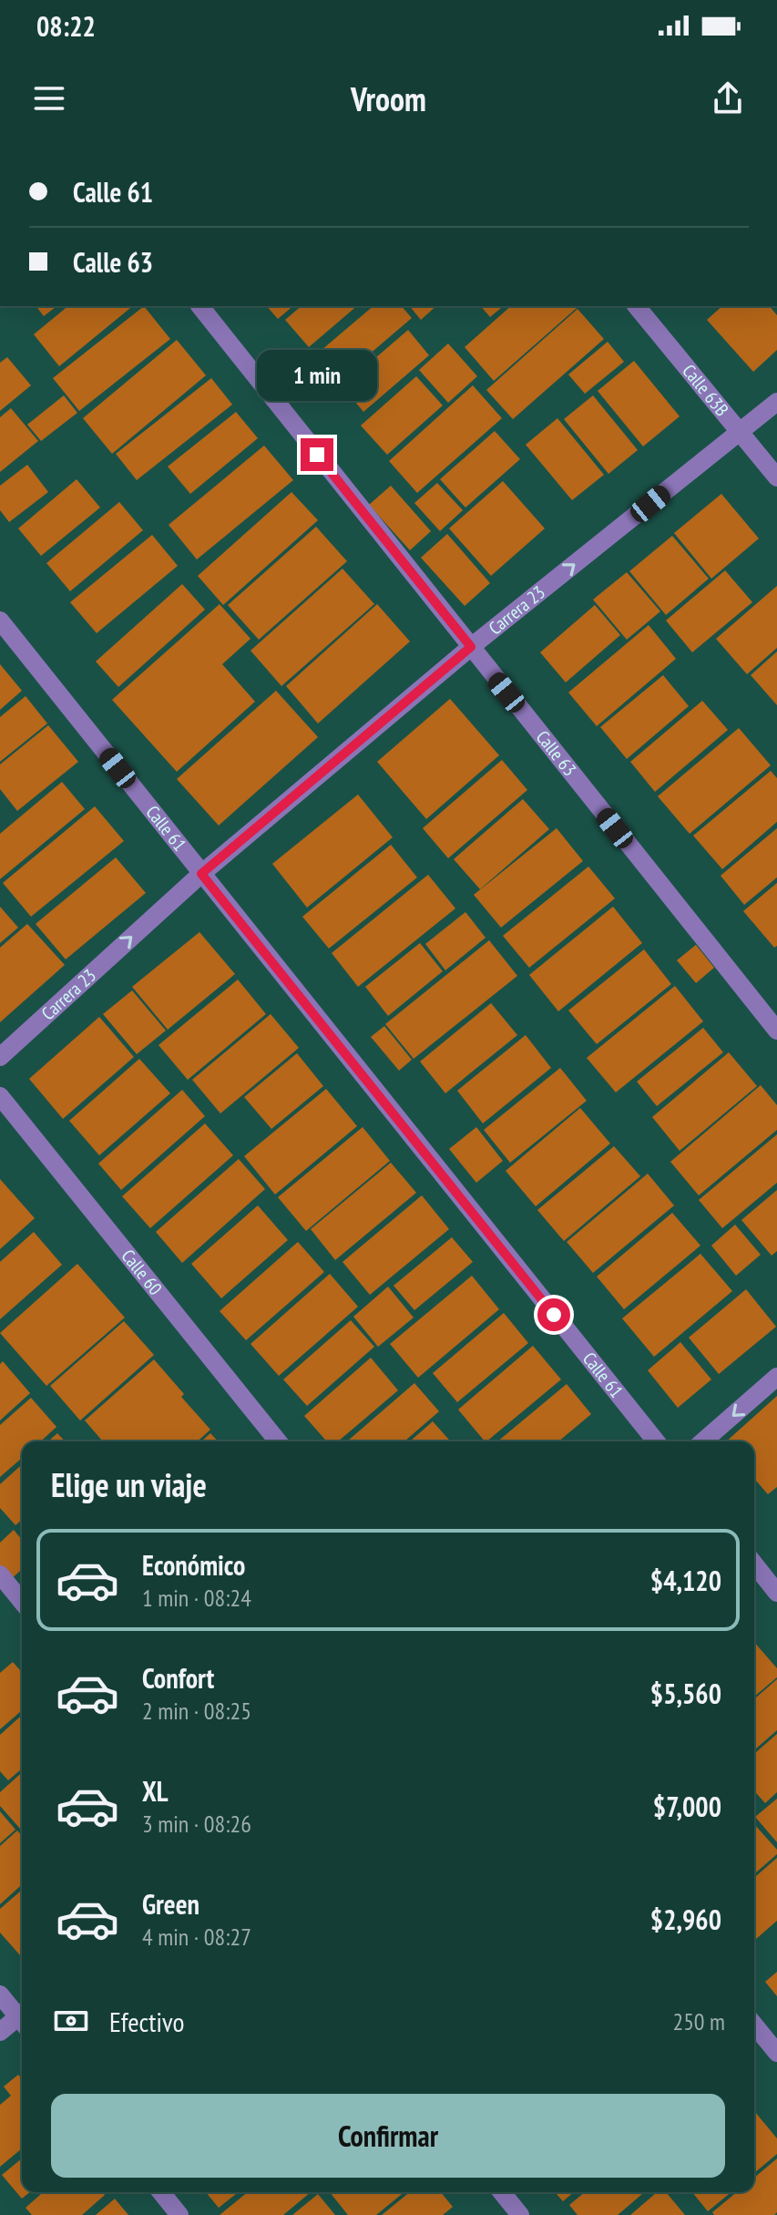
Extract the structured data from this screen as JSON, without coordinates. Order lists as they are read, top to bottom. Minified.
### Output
{"streets":{"street":["Calle 63B","Carrera 23","Calle 63","Calle 61","Calle 60"]},"crossings":[["Calle 63B","Carrera 23"],["Carrera 23","Calle 63"],["Carrera 23","Calle 61"]],"one_way":["Carrera 23"],"page":{"status":"08:22","header":"Vroom","banner":["Calle 61","Calle 63"],"bubble":"1 min","heading":"Elige un viaje","list":[{"name":"Económico","note":"1 min · 08:24","value":"$4,120"},{"name":"Confort","note":"2 min · 08:25","value":"$5,560"},{"name":"XL","note":"3 min · 08:26","value":"$7,000"},{"name":"Green","note":"4 min · 08:27","value":"$2,960"}],"pay":["Efectivo","250 m"],"buttons":"Confirmar"}}
